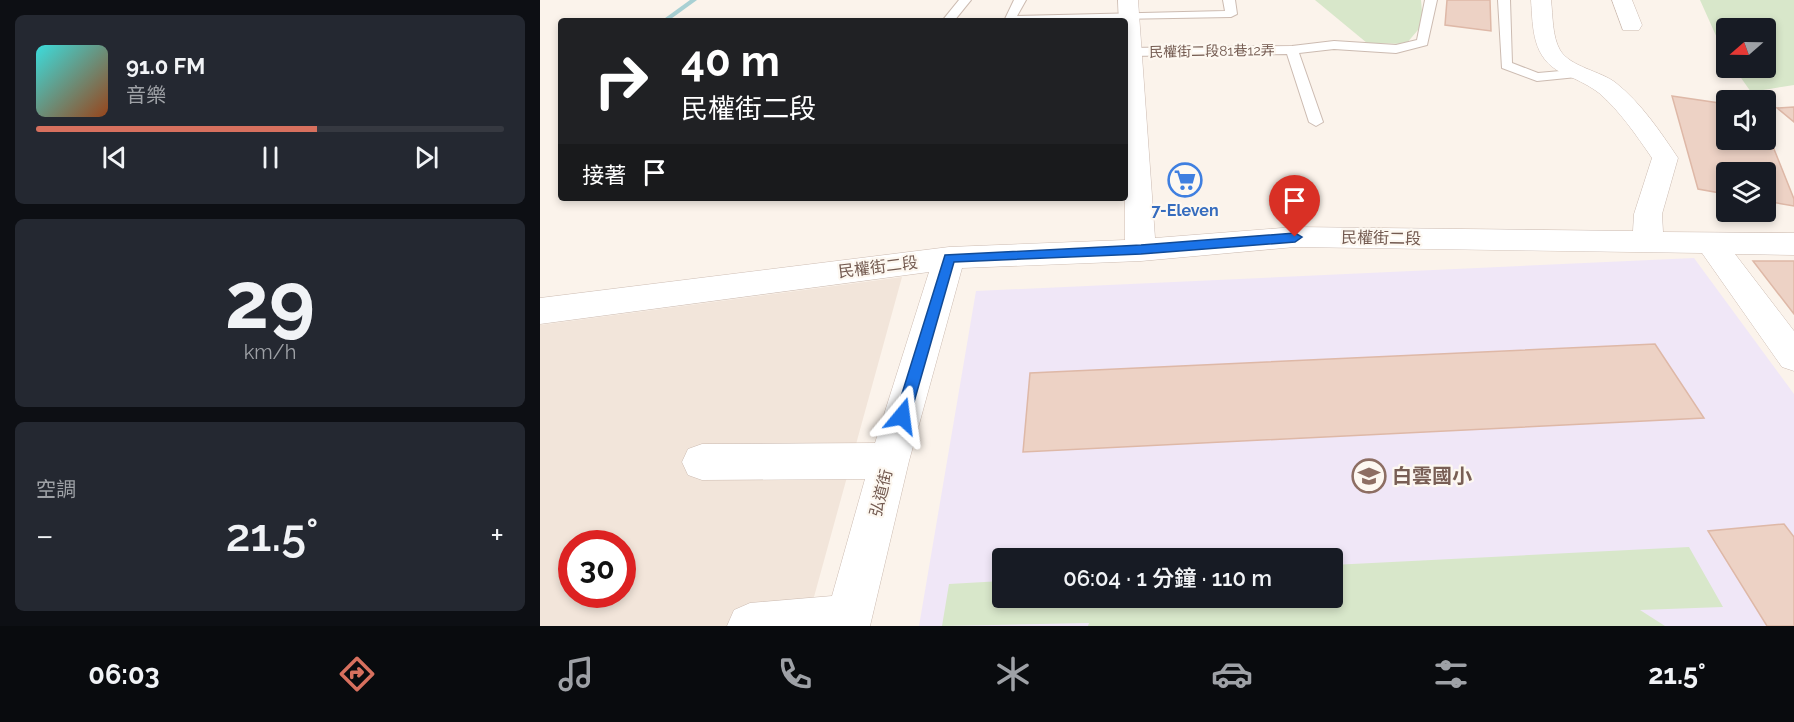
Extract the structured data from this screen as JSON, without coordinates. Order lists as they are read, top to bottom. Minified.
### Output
{"streets":{"street":["民權街二段","弘道街"],"lane":["民權街二段81巷12弄"]},"crossings":[["民權街二段","弘道街"]],"places":{"supermarket":["7-Eleven"],"school or university":["白雲國小"]},"north":"left","page":{"turn":["40 m","民權街二段"],"song":["91.0 FM","音樂"],"then":"接著","tile":[["29","km/h"],"空調"],"heat":["−","21.5°","+"],"limit":"30","trip":"06:04 · 1 分鐘 · 110 m","tabs":["06:03","21.5°"]}}
